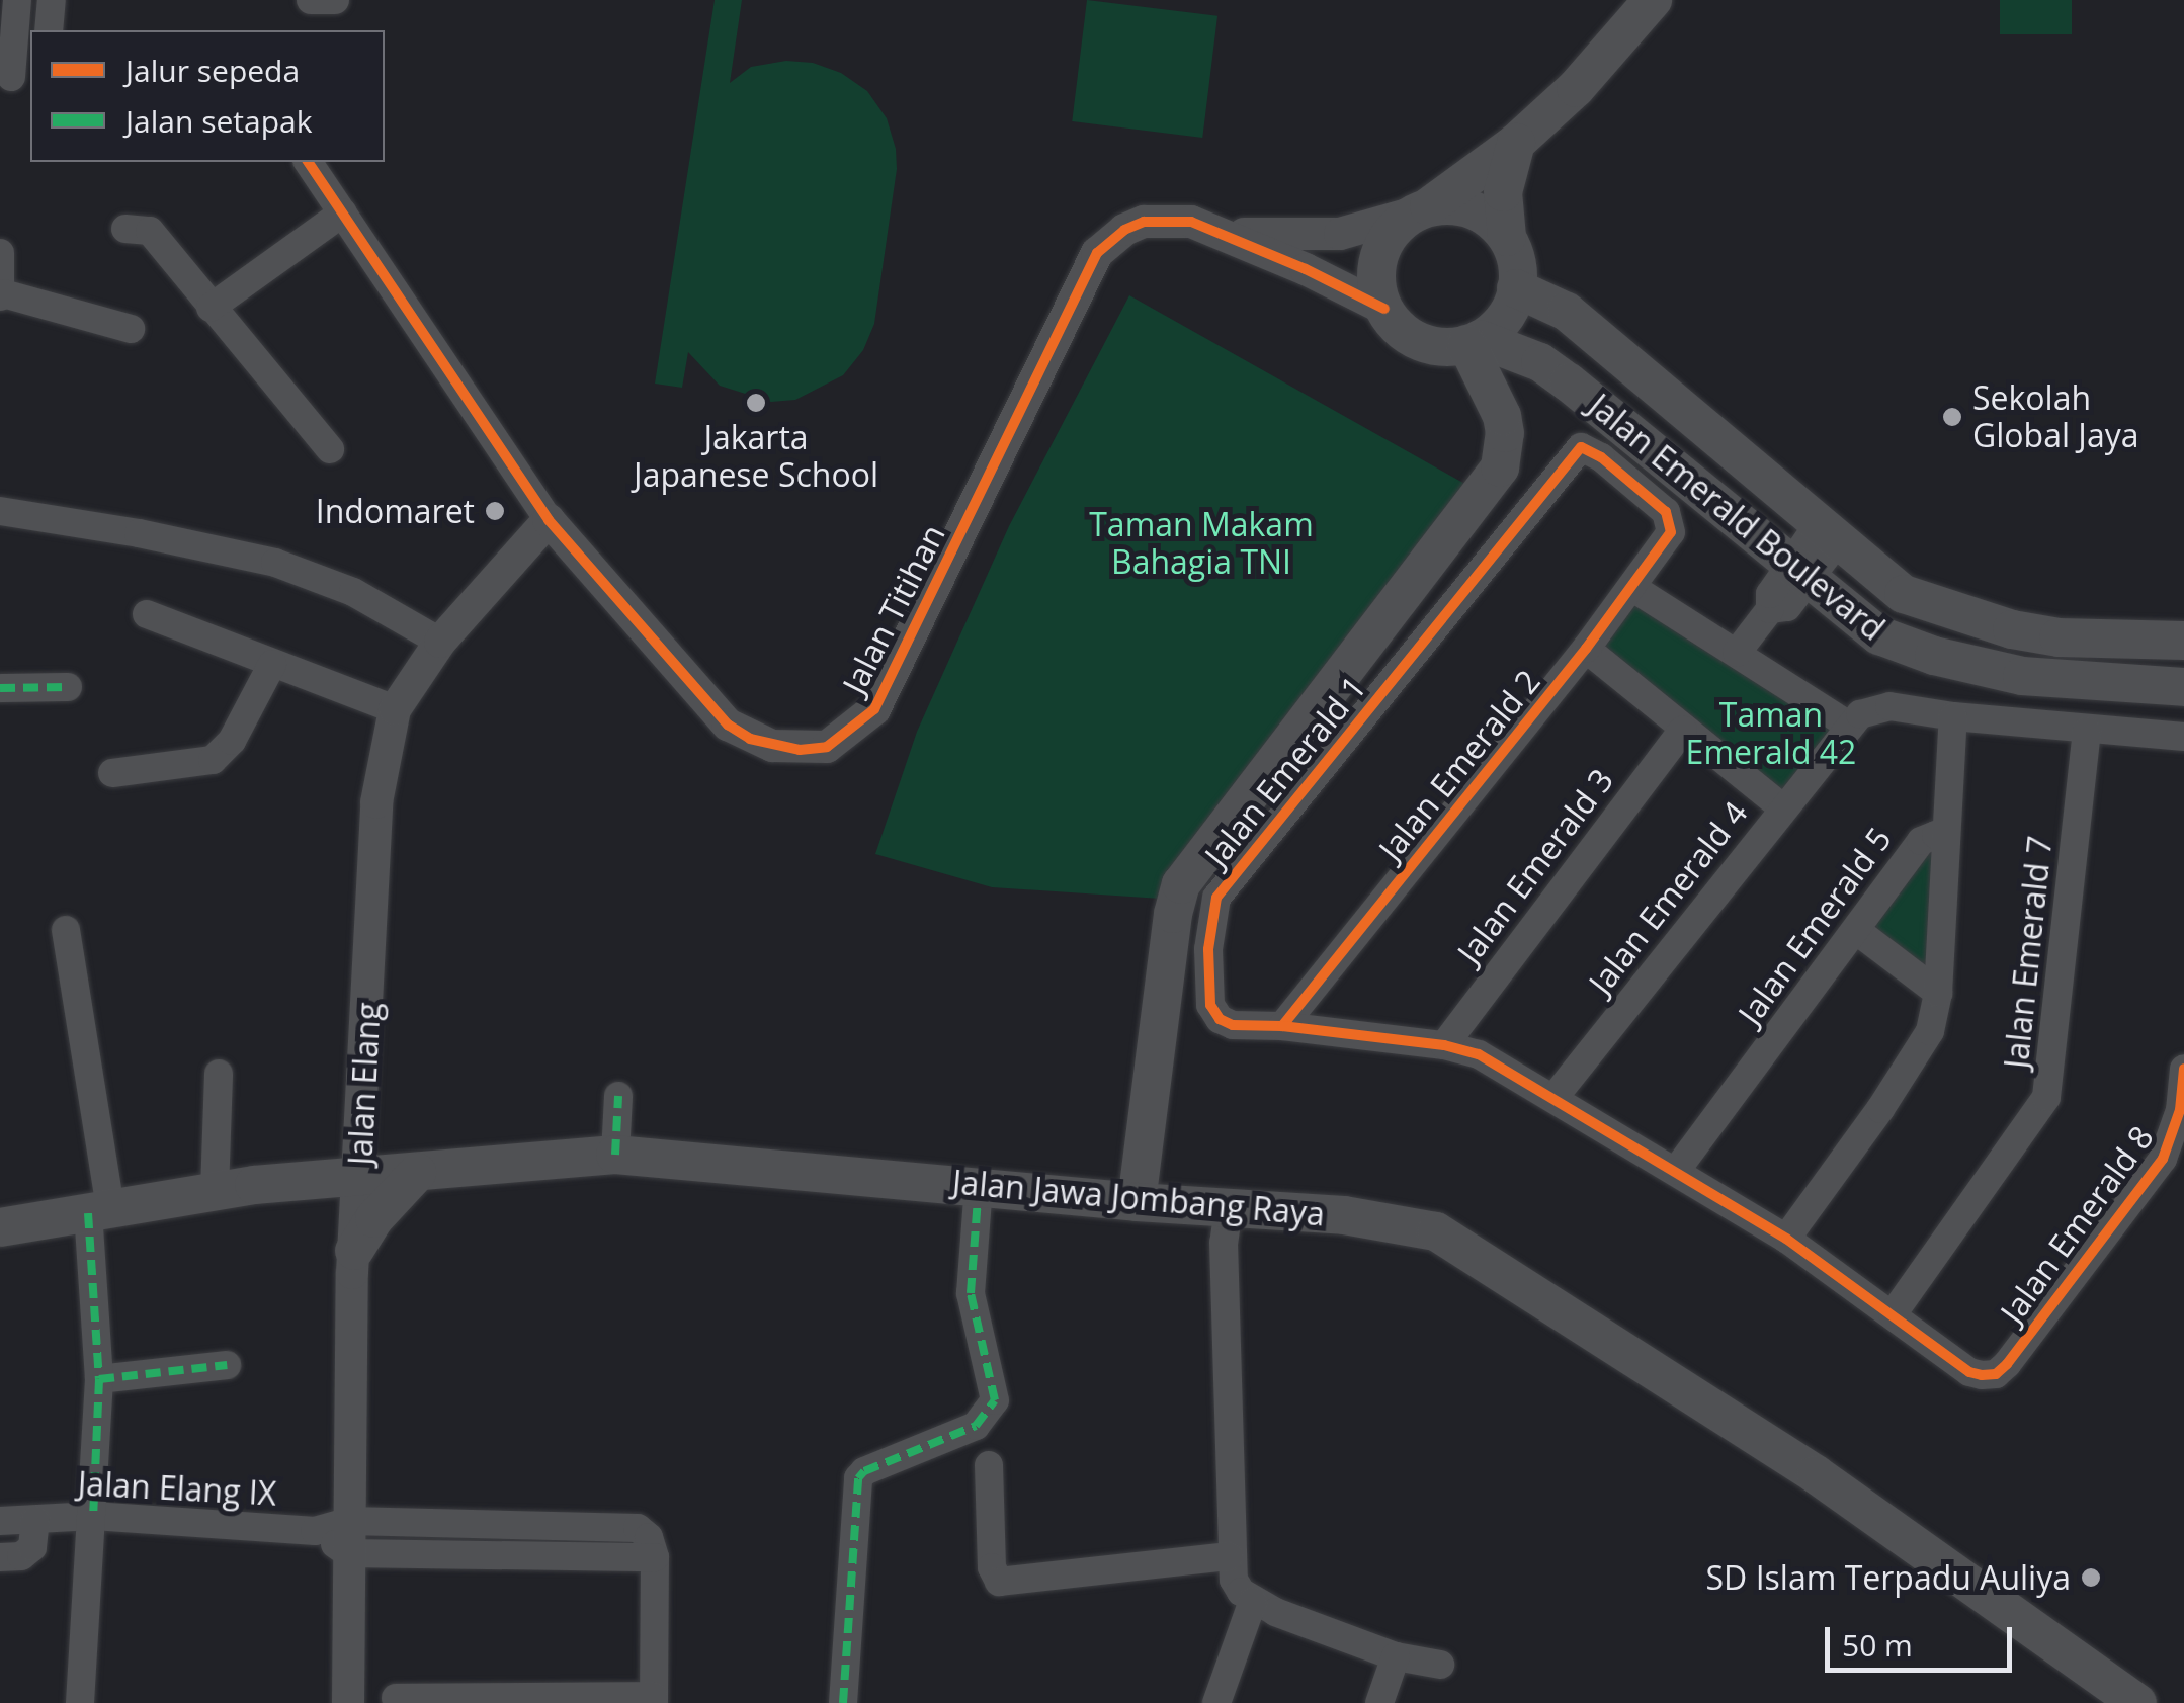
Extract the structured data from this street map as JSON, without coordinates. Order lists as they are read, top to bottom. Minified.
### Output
{"streets":{"main road":["Jalan Emerald Boulevard","Jalan Jawa Jombang Raya"],"street":["Jalan Titihan","Jalan Emerald 2","Jalan Emerald 1","Jalan Emerald 3","Jalan Emerald 4","Jalan Emerald 5","Jalan Emerald 7","Jalan Elang","Jalan Emerald 8","Jalan Elang IX"]},"crossings":[["Jalan Emerald Boulevard","Jalan Titihan"],["Jalan Titihan","Jalan Elang"],["Jalan Emerald 2","Jalan Emerald 1"],["Jalan Emerald 1","Jalan Emerald 3"],["Jalan Emerald 1","Jalan Emerald 4"],["Jalan Emerald 1","Jalan Emerald 5"],["Jalan Emerald 1","Jalan Emerald 7"],["Jalan Emerald 1","Jalan Emerald 8"],["Jalan Emerald 4","Jalan Emerald 5"],["Jalan Emerald 4","Jalan Emerald 7"],["Jalan Elang","Jalan Jawa Jombang Raya"],["Jalan Elang","Jalan Elang IX"]],"parks":["Taman Makam Bahagia TNI","Taman Emerald 42"],"places":["Jakarta Japanese School","Sekolah Global Jaya","Indomaret","SD Islam Terpadu Auliya"],"legend":["Jalur sepeda","Jalan setapak"],"scale_bar":"50 m"}
